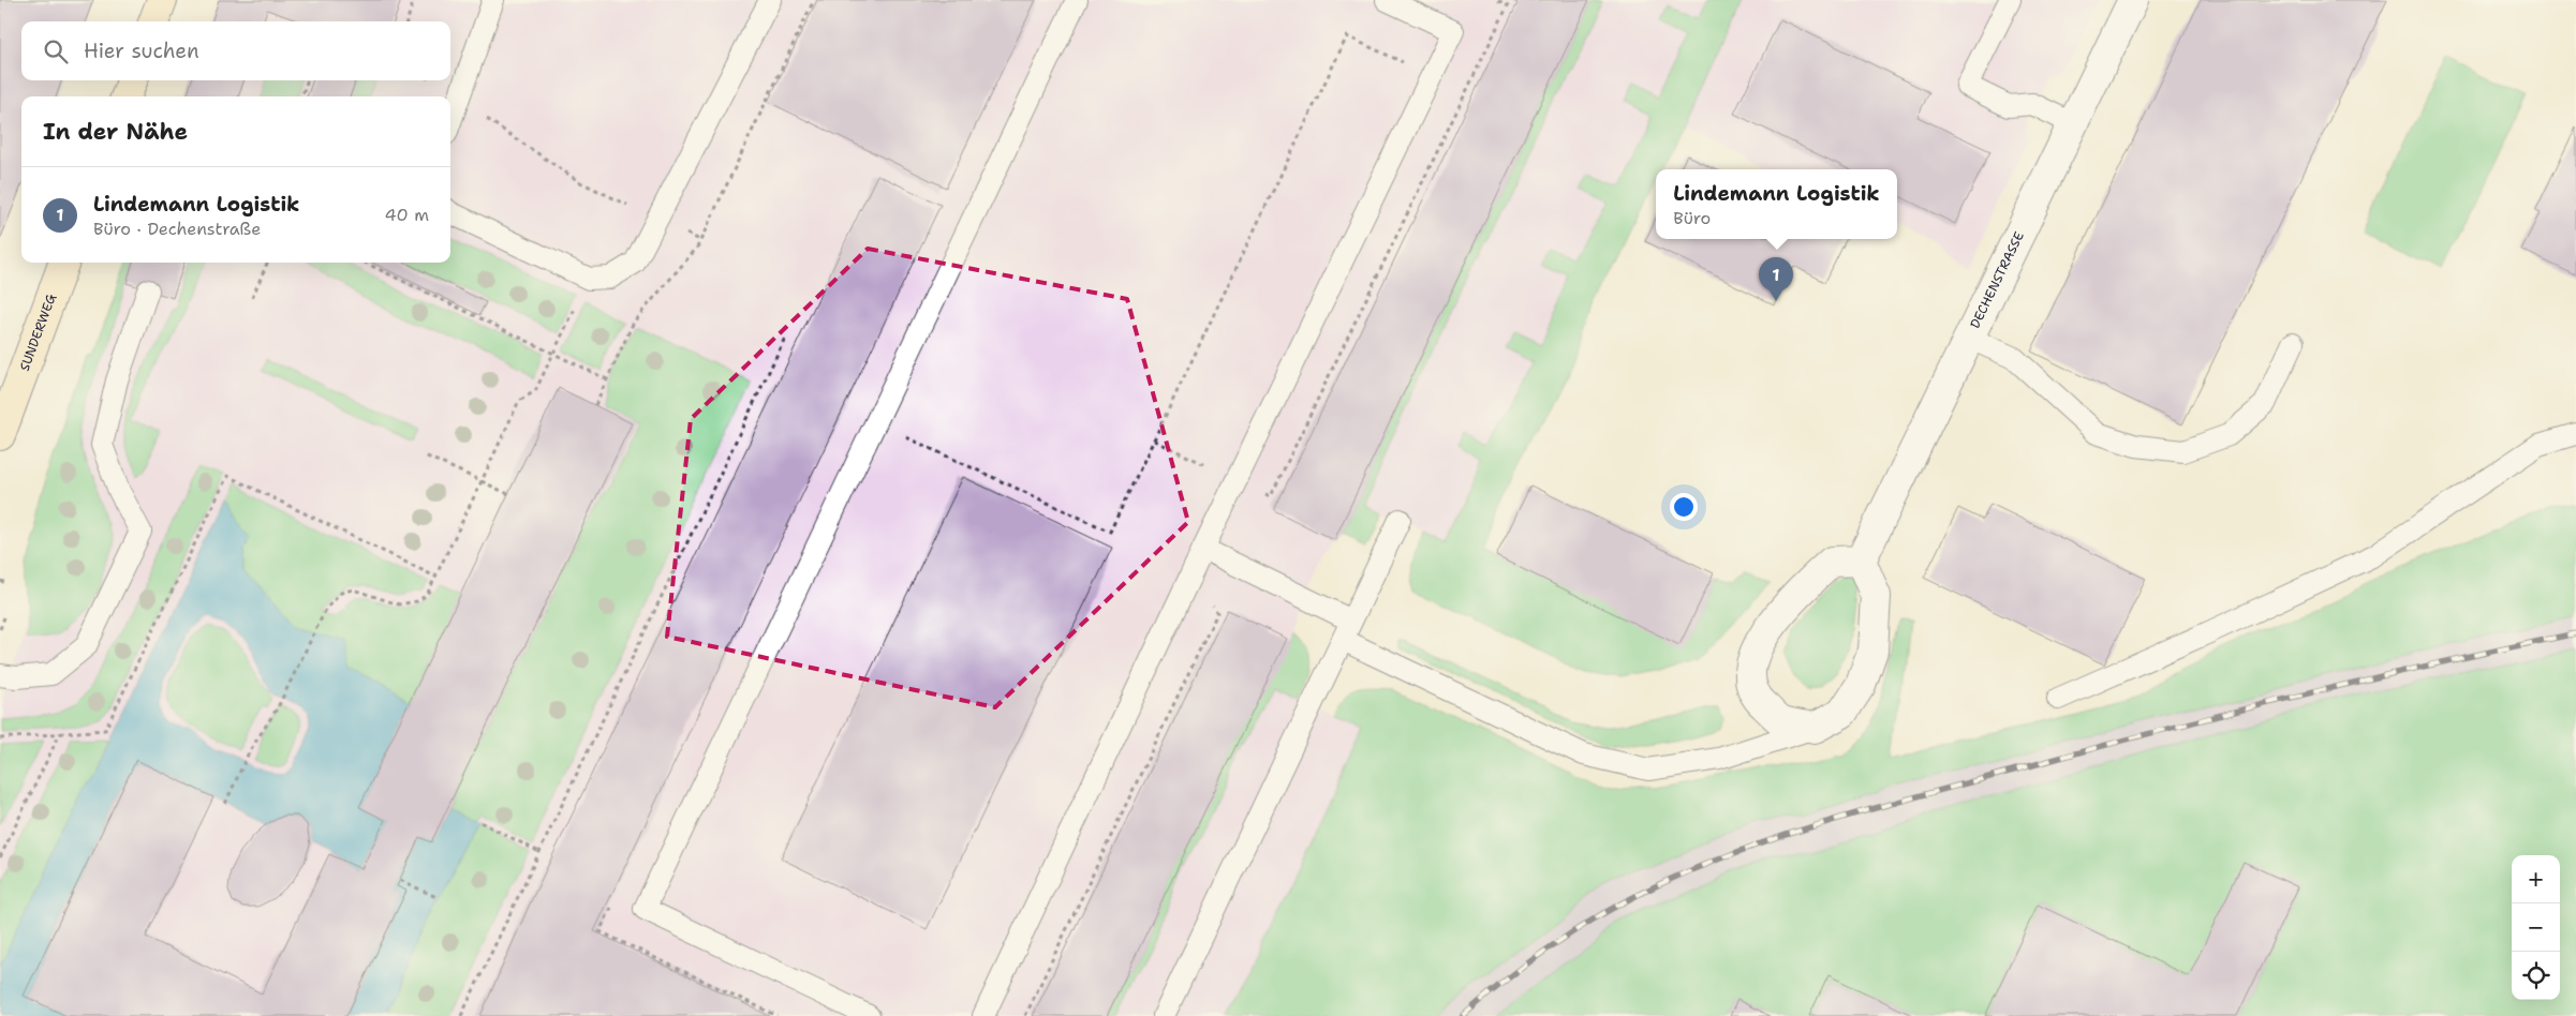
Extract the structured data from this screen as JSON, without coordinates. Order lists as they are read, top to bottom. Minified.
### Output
{"streets":{"main road":["SUNDERWEG"],"street":["DECHENSTRASSE"]},"page":{"search":"Hier suchen","heading":"In der Nähe","list":[{"mark":"1","name":"Lindemann Logistik","note":"Büro · Dechenstraße","value":"40 m"}],"popup":["Lindemann Logistik","Büro"],"pins":"1","map_buttons":["+","−"]}}
